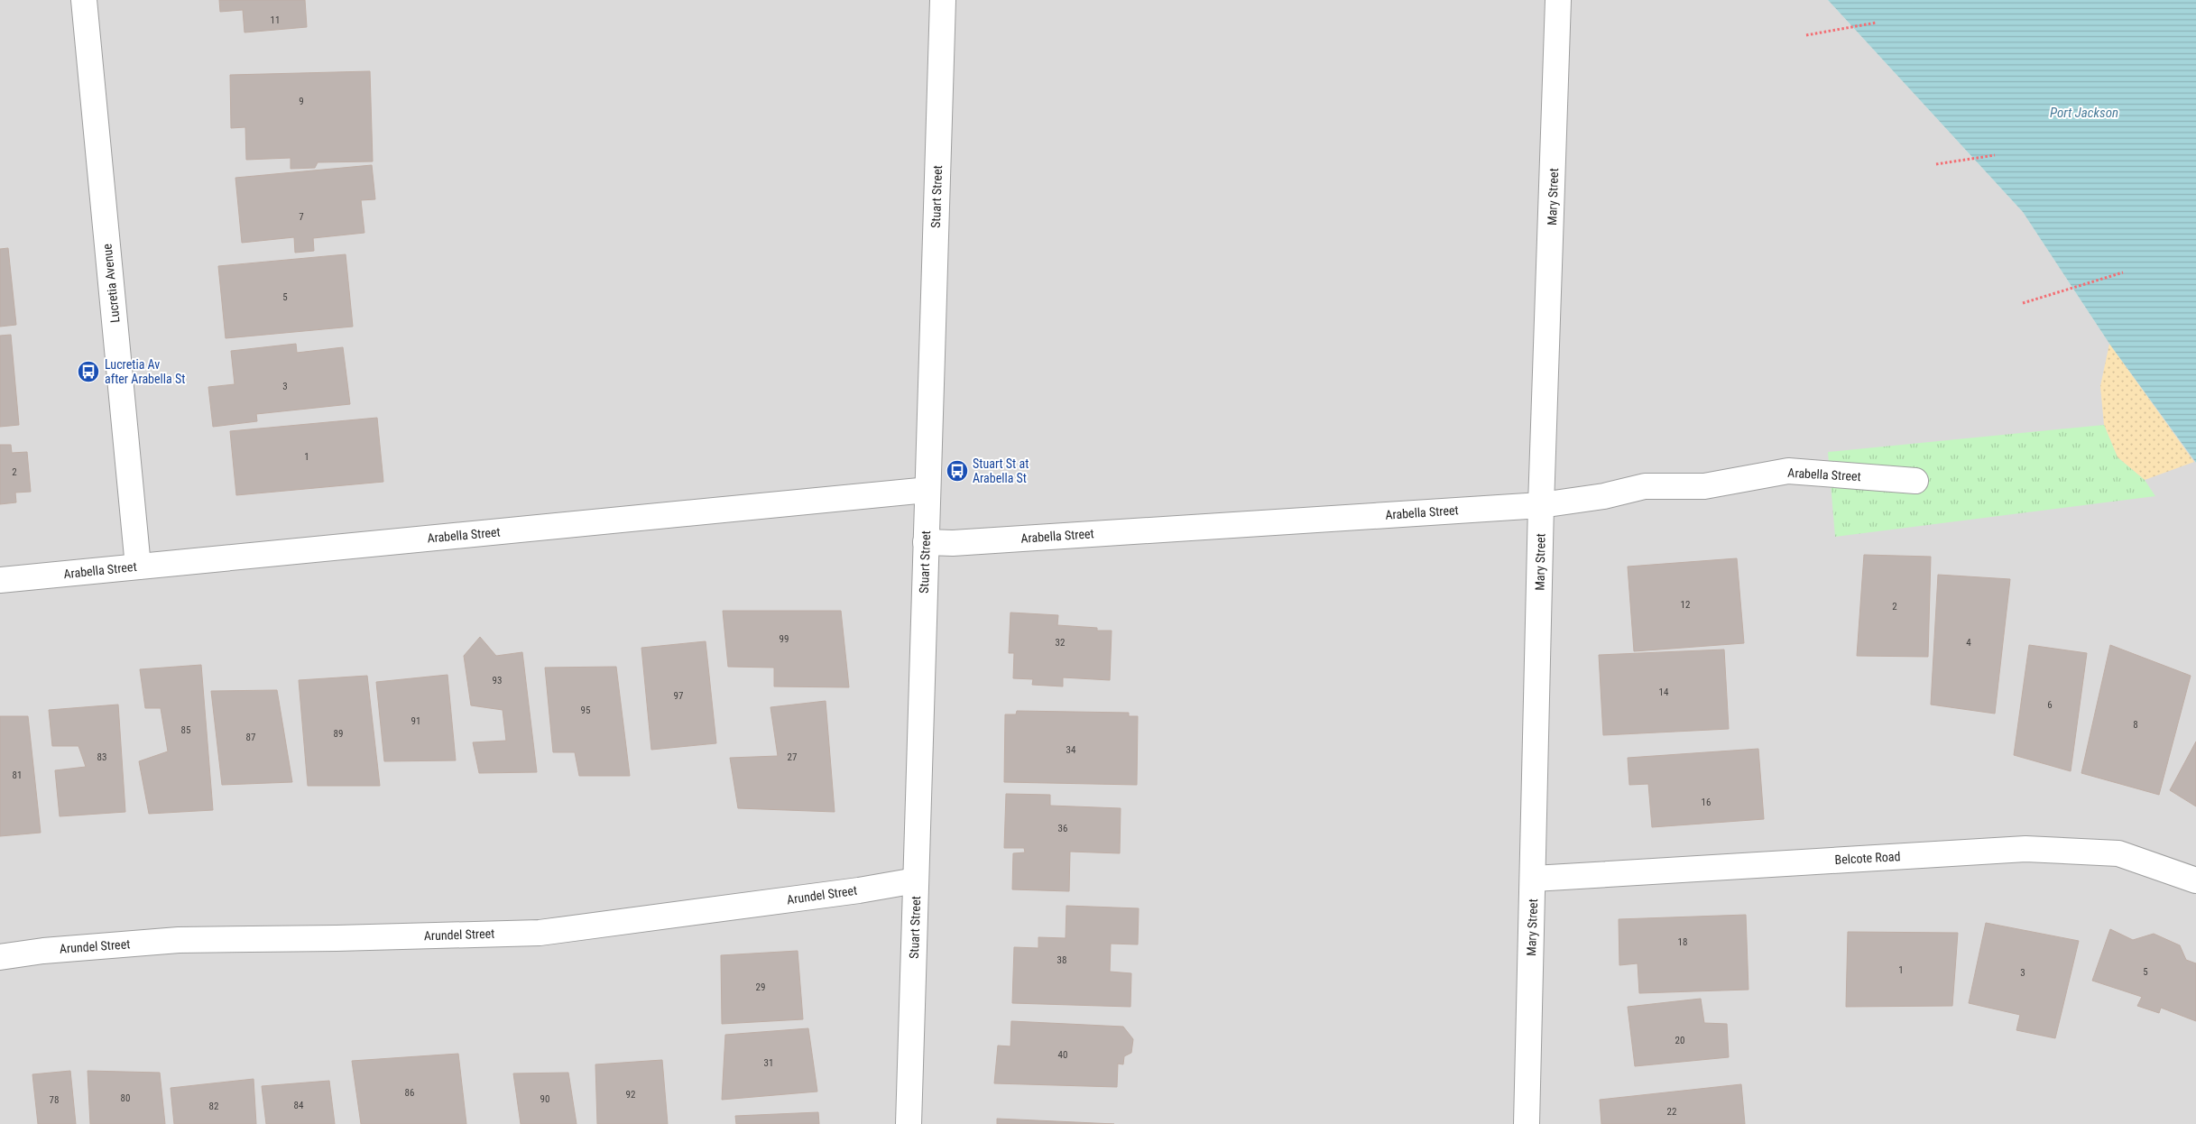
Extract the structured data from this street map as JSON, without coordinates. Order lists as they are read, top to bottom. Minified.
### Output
{"streets":{"street":["Stuart Street","Mary Street","Lucretia Avenue","Arabella Street","Belcote Road","Arundel Street"]},"crossings":[["Stuart Street","Arabella Street"],["Stuart Street","Arundel Street"],["Mary Street","Arabella Street"],["Mary Street","Belcote Road"],["Lucretia Avenue","Arabella Street"]],"water":["Port Jackson"],"places":{"bus stop":["Lucretia Av after Arabella St","Stuart St at Arabella St"]},"house_numbers":["11","9","7","5","3","1","2","12","2","99","32","4","93","14","97","6","95","91","8","85","89","87","34","83","27","81","16","36","18","38","1","5","3","29","20","40","31","86","92","80","90","78","84","82","22"]}
